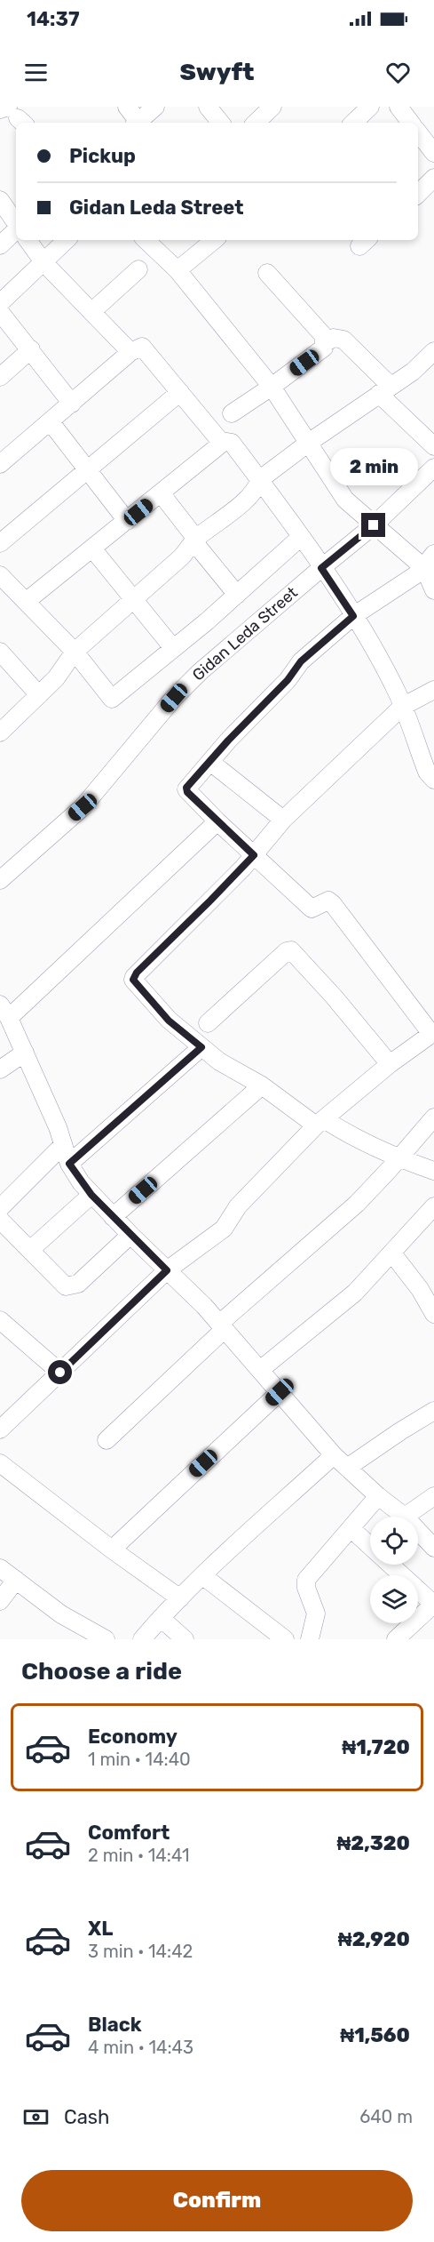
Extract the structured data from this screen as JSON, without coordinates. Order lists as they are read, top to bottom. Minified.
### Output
{"streets":{"street":["Gidan Leda Street"]},"page":{"status":"14:37","header":"Swyft","banner":["Pickup","Gidan Leda Street"],"bubble":"2 min","heading":"Choose a ride","list":[{"name":"Economy","note":"1 min · 14:40","value":"₦1,720"},{"name":"Comfort","note":"2 min · 14:41","value":"₦2,320"},{"name":"XL","note":"3 min · 14:42","value":"₦2,920"},{"name":"Black","note":"4 min · 14:43","value":"₦1,560"}],"pay":["Cash","640 m"],"buttons":"Confirm"}}
